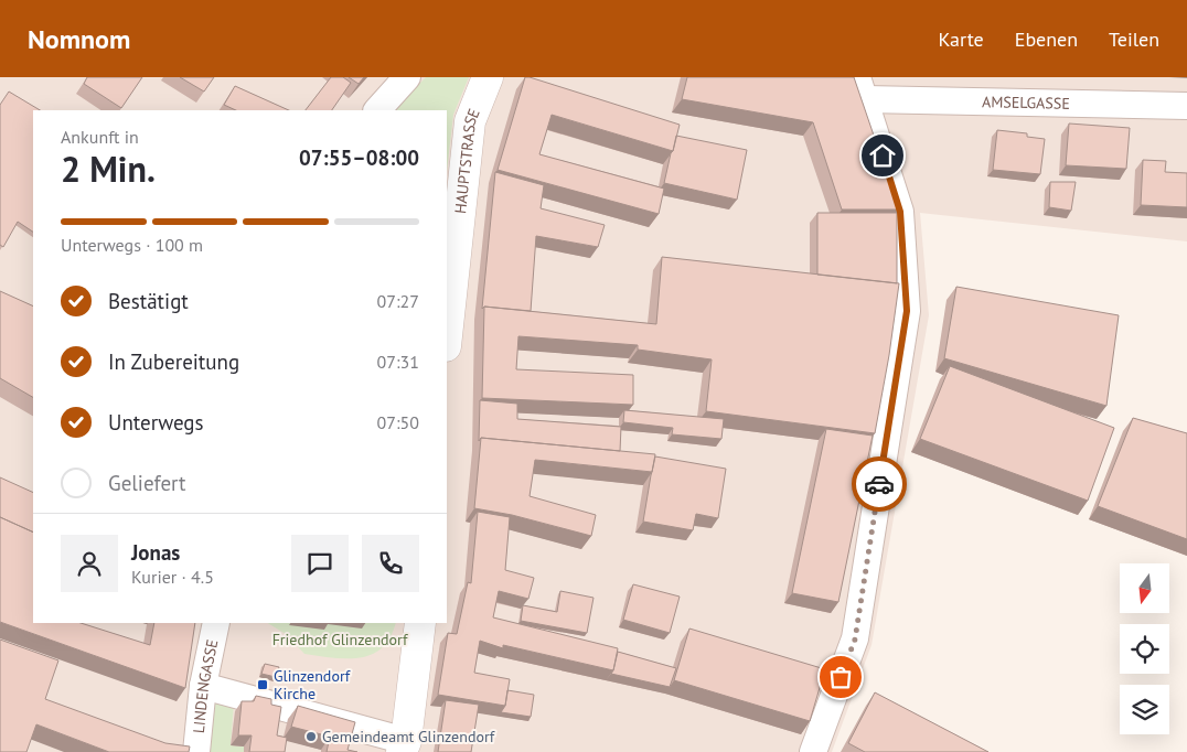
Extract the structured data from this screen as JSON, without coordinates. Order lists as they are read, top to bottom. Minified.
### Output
{"streets":{"street":["AMSELGASSE","HAUPTSTRASSE","LINDENGASSE"]},"parks":["Friedhof Glinzendorf"],"places":{"transit":["Glinzendorf Kirche"],"other":["Gemeindeamt Glinzendorf"]},"north":"bottom","page":{"header":"Nomnom","nav":["Karte","Ebenen","Teilen"],"heading":["2 Min.","Ankunft in","07:55–08:00"],"panel":["Jonas","Kurier · 4.5"],"bar":"Unterwegs · 100 m","list":[["Bestätigt","07:27"],["In Zubereitung","07:31"],["Unterwegs","07:50"],"Geliefert"]}}
